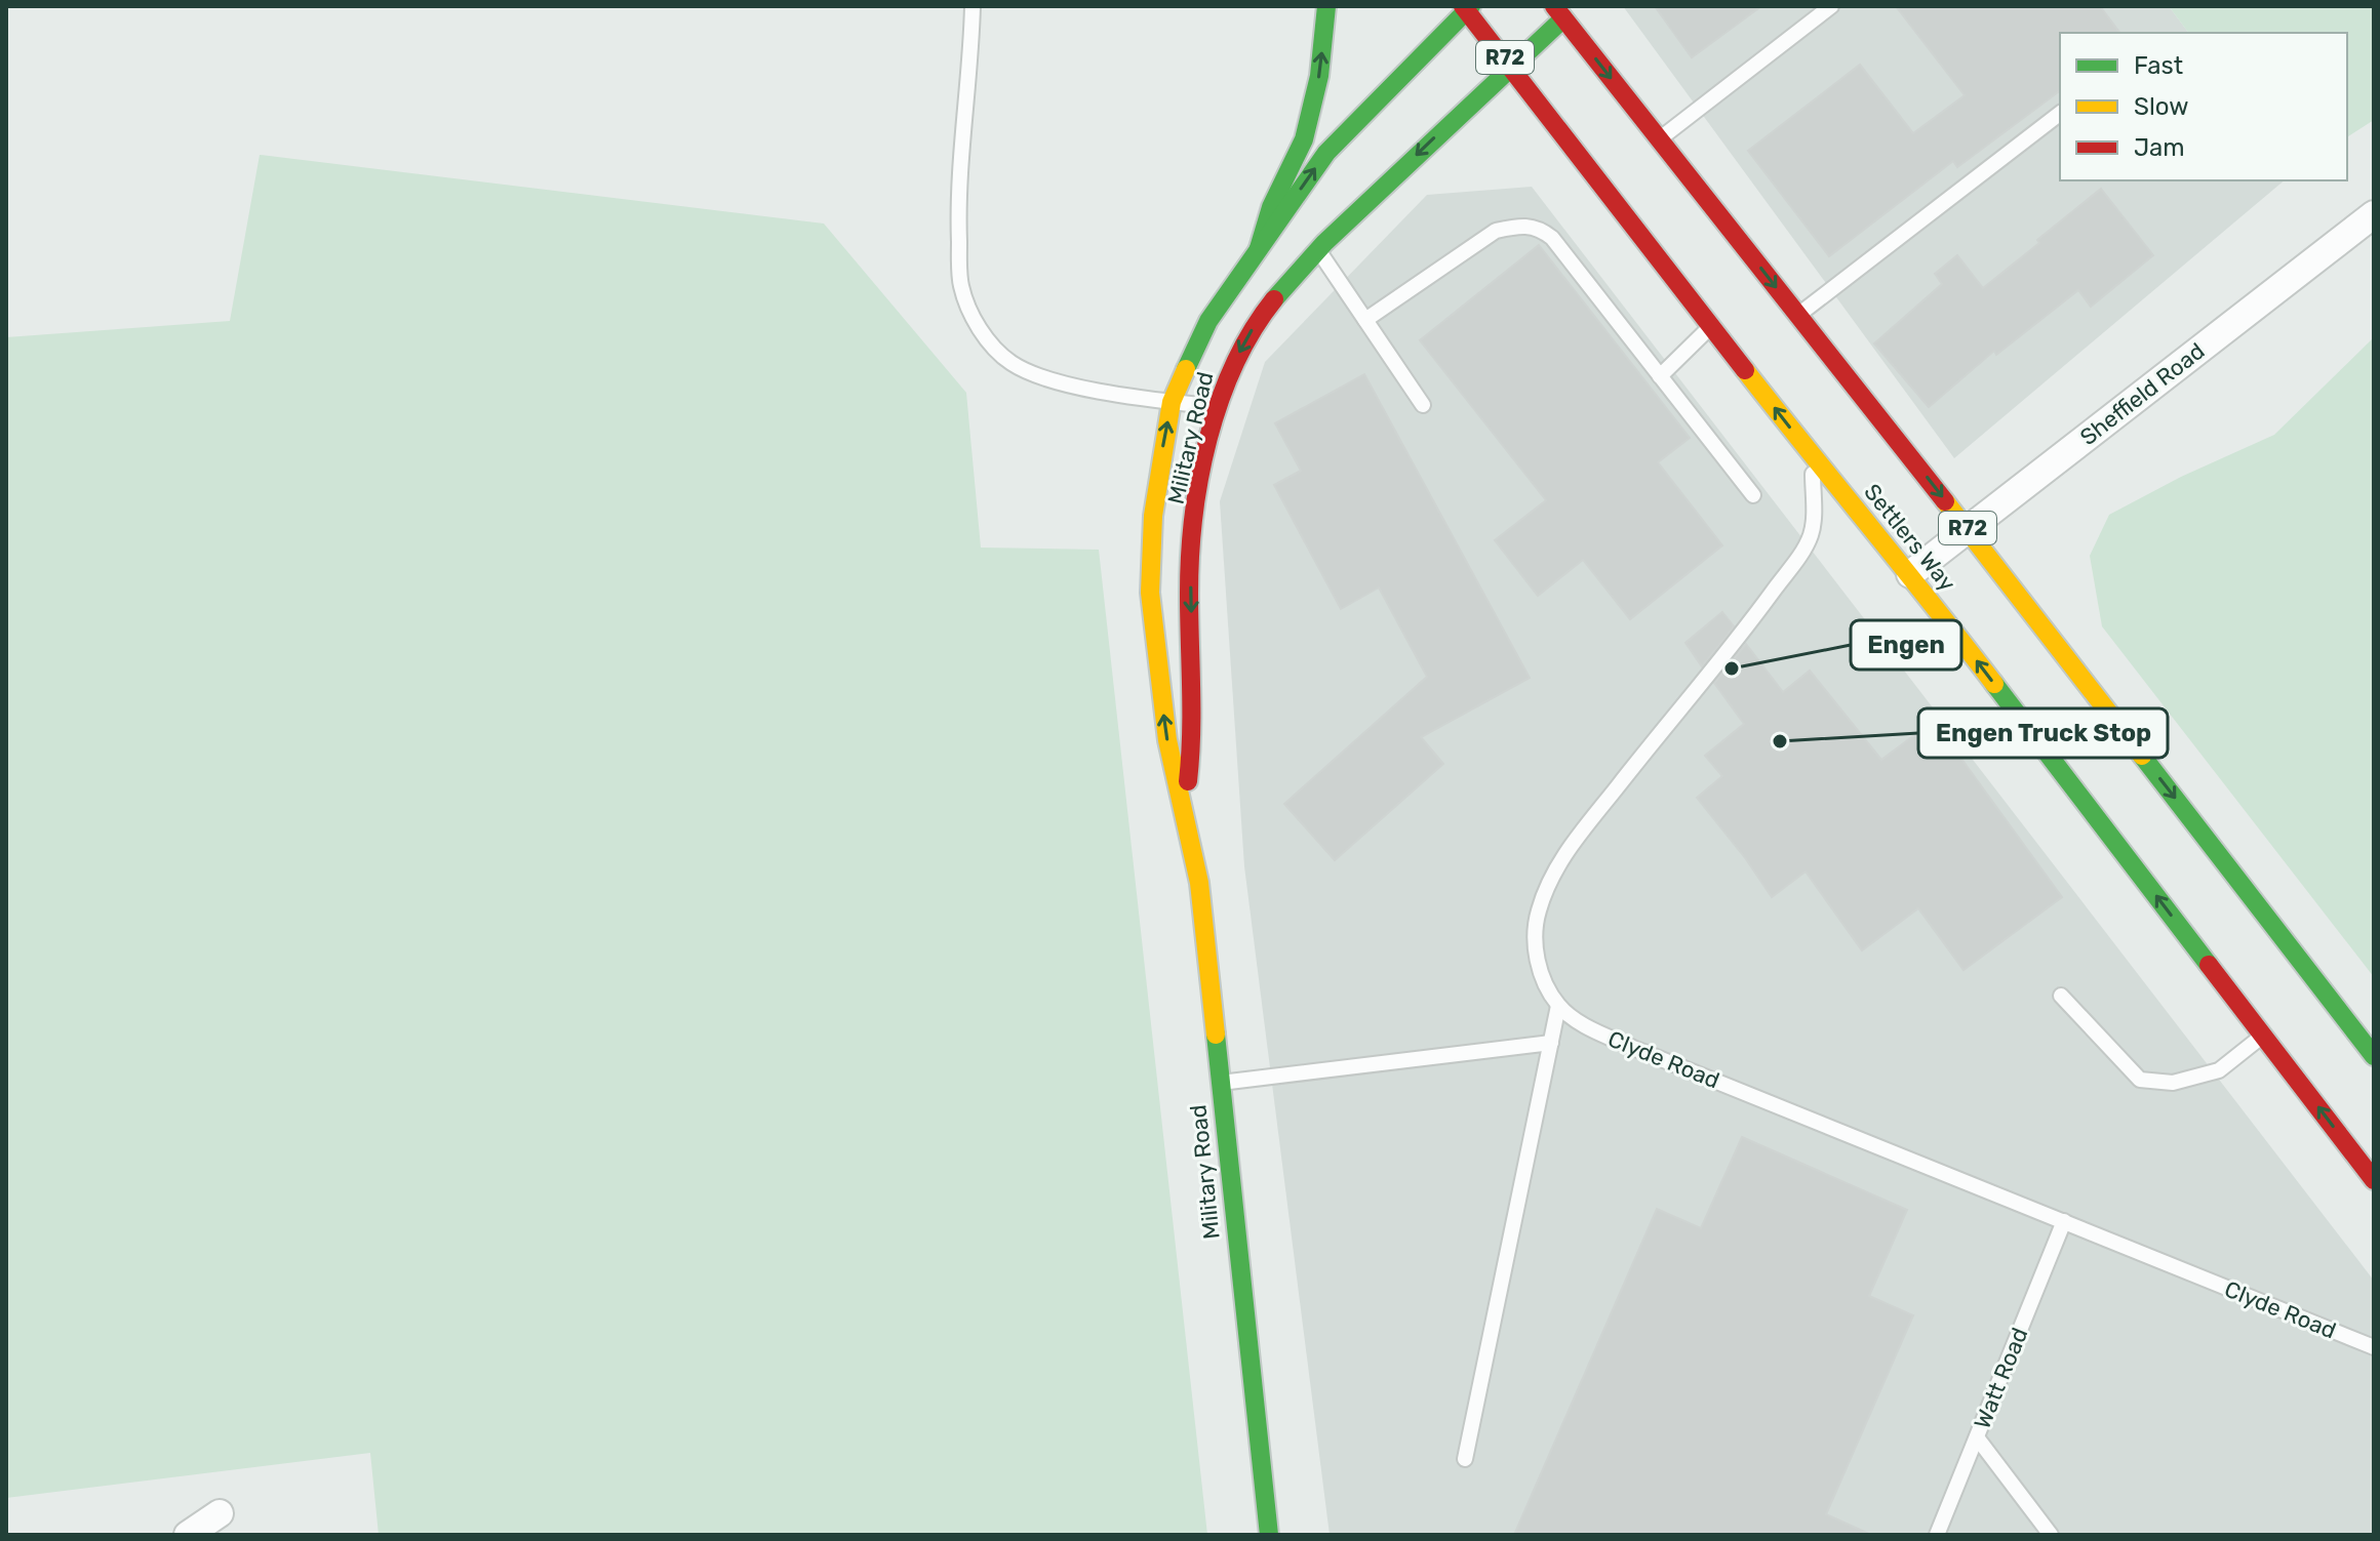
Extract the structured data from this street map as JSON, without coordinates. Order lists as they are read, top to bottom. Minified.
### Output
{"streets":{"main road":["R72","Military Road","Settlers Way"],"street":["Sheffield Road"],"lane":["Clyde Road","Watt Road"]},"crossings":[["R72","Sheffield Road"],["R72","Military Road"],["Sheffield Road","Settlers Way"],["Military Road","Settlers Way"],["Settlers Way","Clyde Road"],["Clyde Road","Watt Road"]],"places":["Engen","Engen Truck Stop"],"legend":["Fast","Slow","Jam"]}
